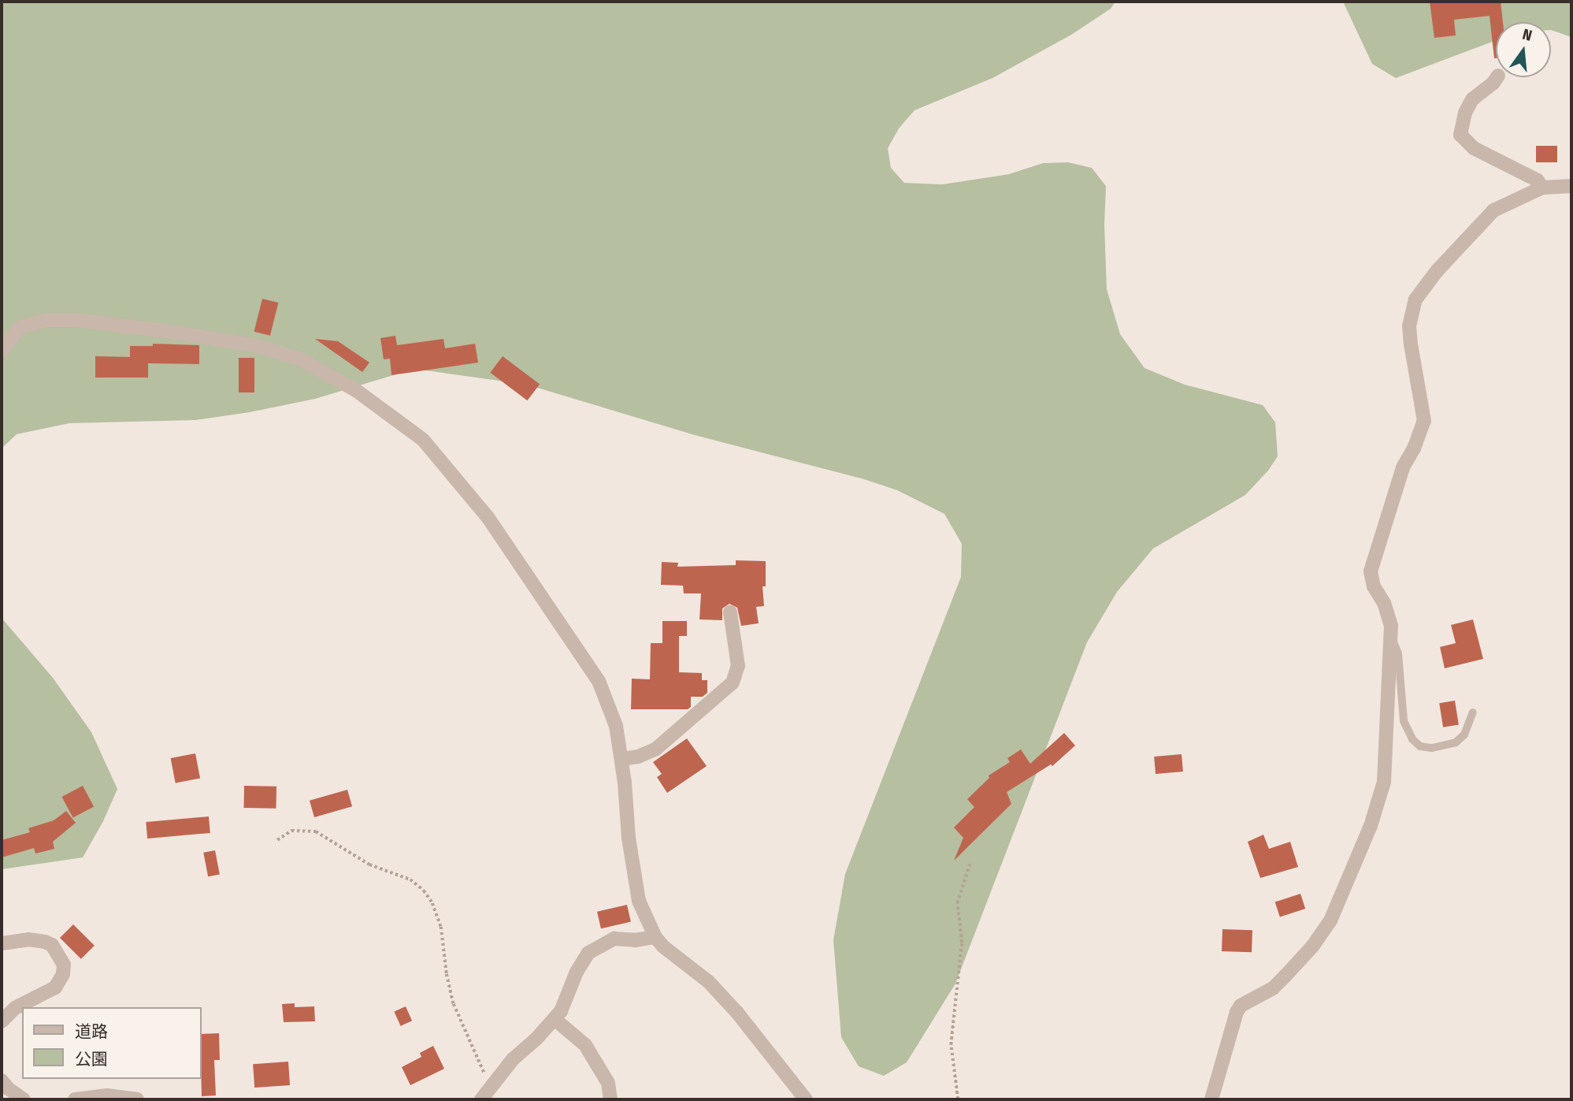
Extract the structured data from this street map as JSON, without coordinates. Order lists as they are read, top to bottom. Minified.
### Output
{"legend":["道路","公園"],"north":"top"}
